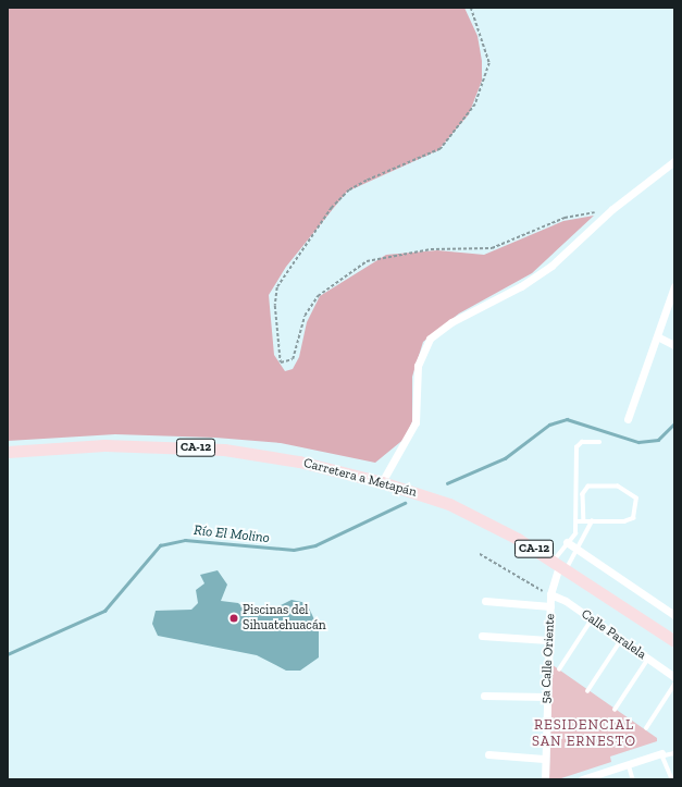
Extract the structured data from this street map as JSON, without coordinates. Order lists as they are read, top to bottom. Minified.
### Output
{"streets":{"main road":["CA-12","Carretera a Metapán"],"street":["Calle Paralela","5a Calle Oriente"]},"crossings":[["Carretera a Metapán","5a Calle Oriente"],["Calle Paralela","5a Calle Oriente"]],"districts":["RESIDENCIAL SAN ERNESTO"],"water":["Río El Molino"],"places":["Piscinas del Sihuatehuacán"]}
